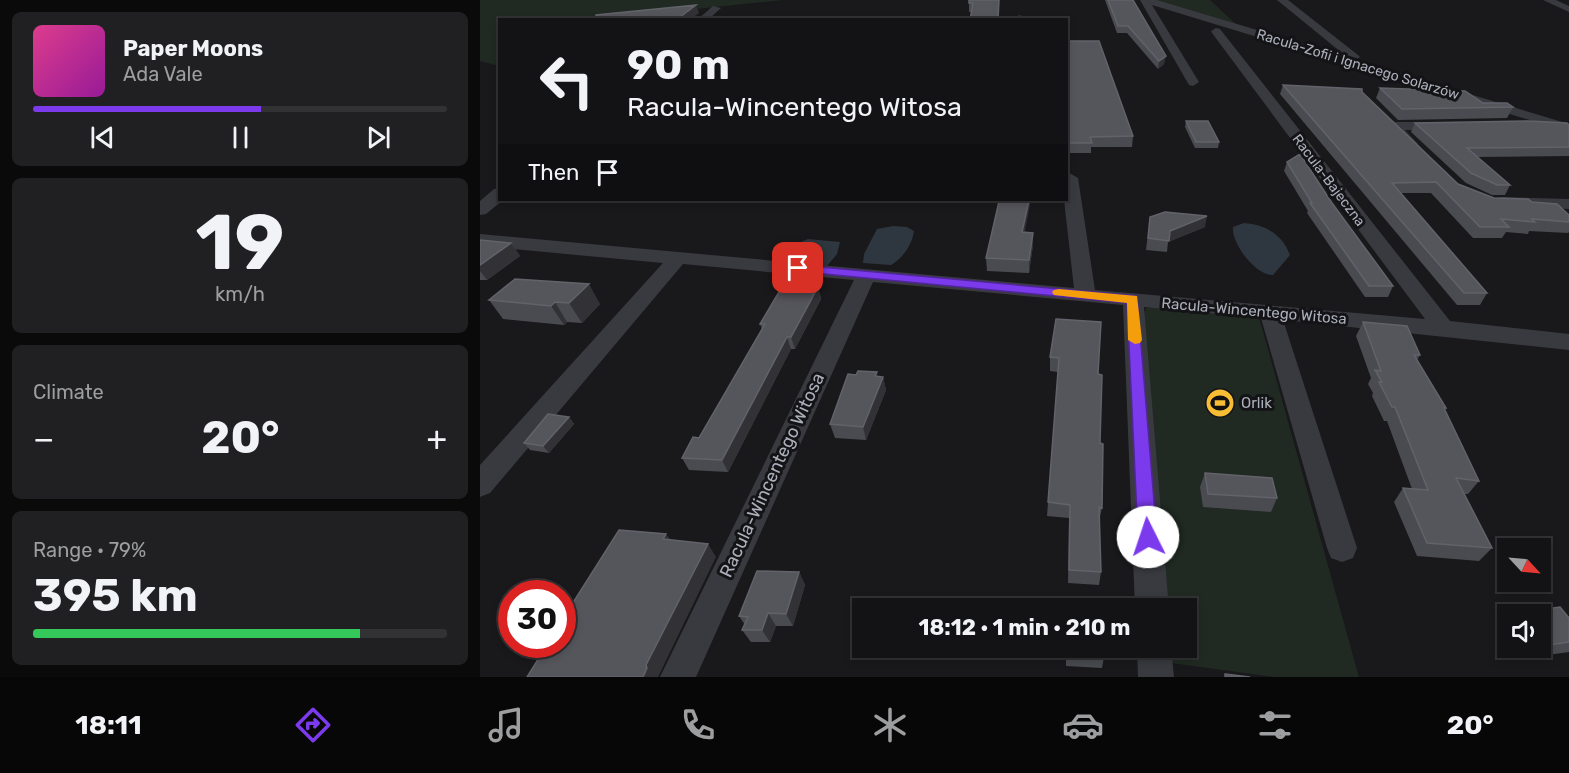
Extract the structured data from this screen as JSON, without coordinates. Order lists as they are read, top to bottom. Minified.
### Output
{"streets":{"street":["Racula-Zofii i Ignacego Solarzów","Racula-Bajeczna","Racula-Wincentego Witosa"]},"crossings":[["Racula-Bajeczna","Racula-Wincentego Witosa"]],"places":{"sports":["Orlik"]},"north":"bottom right","page":{"turn":["90 m","Racula-Wincentego Witosa"],"song":["Paper Moons","Ada Vale"],"then":"Then","tile":[["19","km/h"],"Climate",["Range · 79%","395 km"]],"heat":["−","20°","+"],"limit":"30","trip":"18:12 · 1 min · 210 m","tabs":["18:11","20°"]}}
